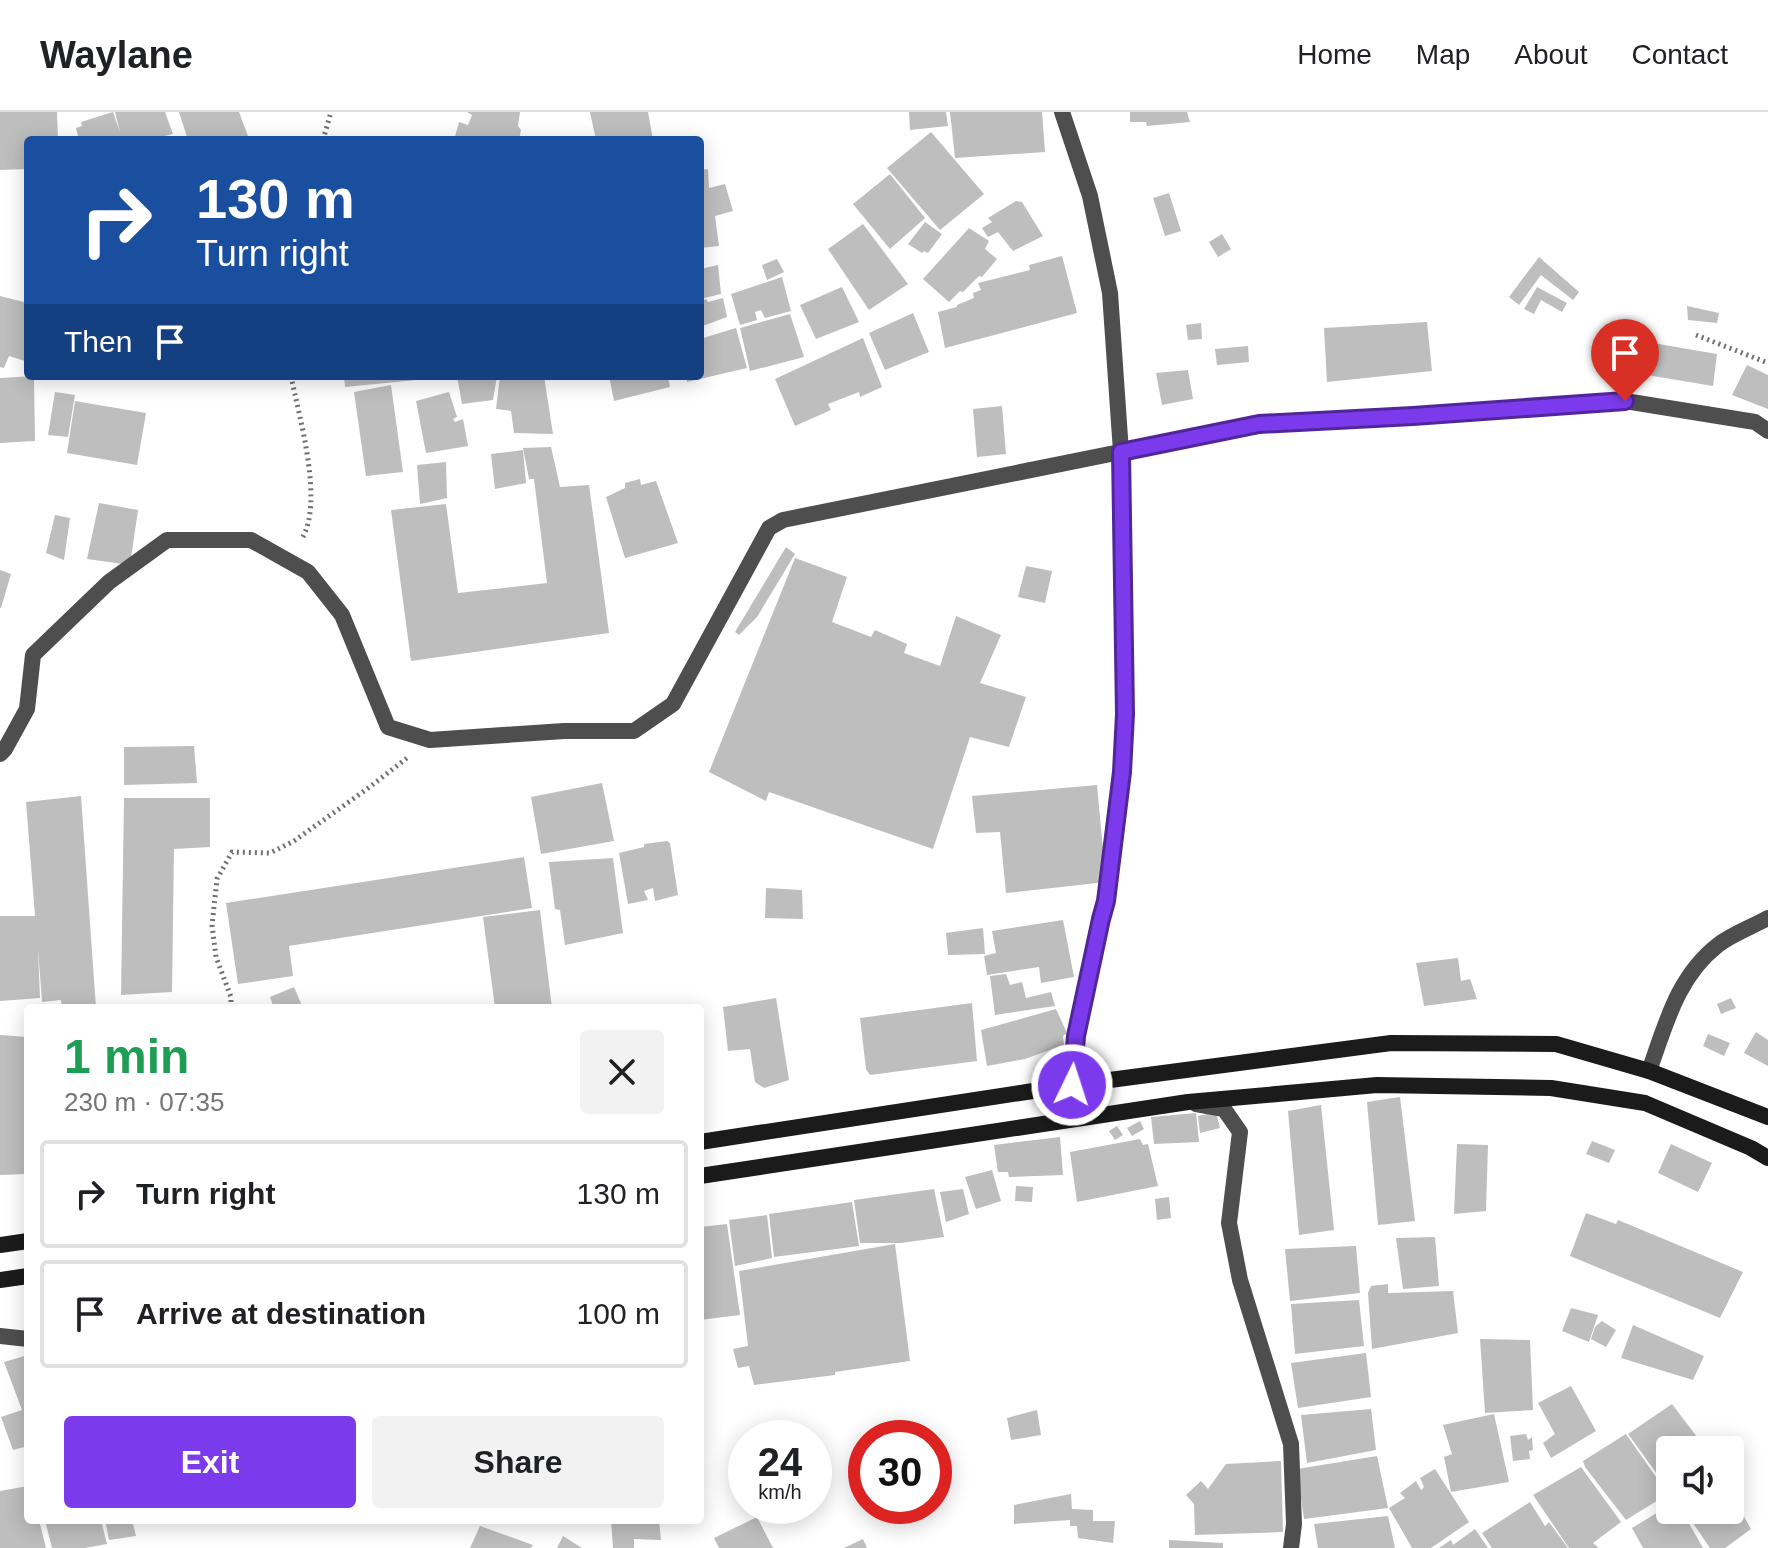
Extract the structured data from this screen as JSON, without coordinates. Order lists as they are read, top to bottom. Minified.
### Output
{"page":{"header":"Waylane","nav":["Home","Map","About","Contact"],"turn":["130 m","Turn right"],"then":"Then","heading":["1 min","230 m · 07:35"],"list":[{"name":"Turn right","value":"130 m"},{"name":"Arrive at destination","value":"100 m"}],"buttons":["Exit","Share"],"speed":"24 km/h","limit":"30"}}
